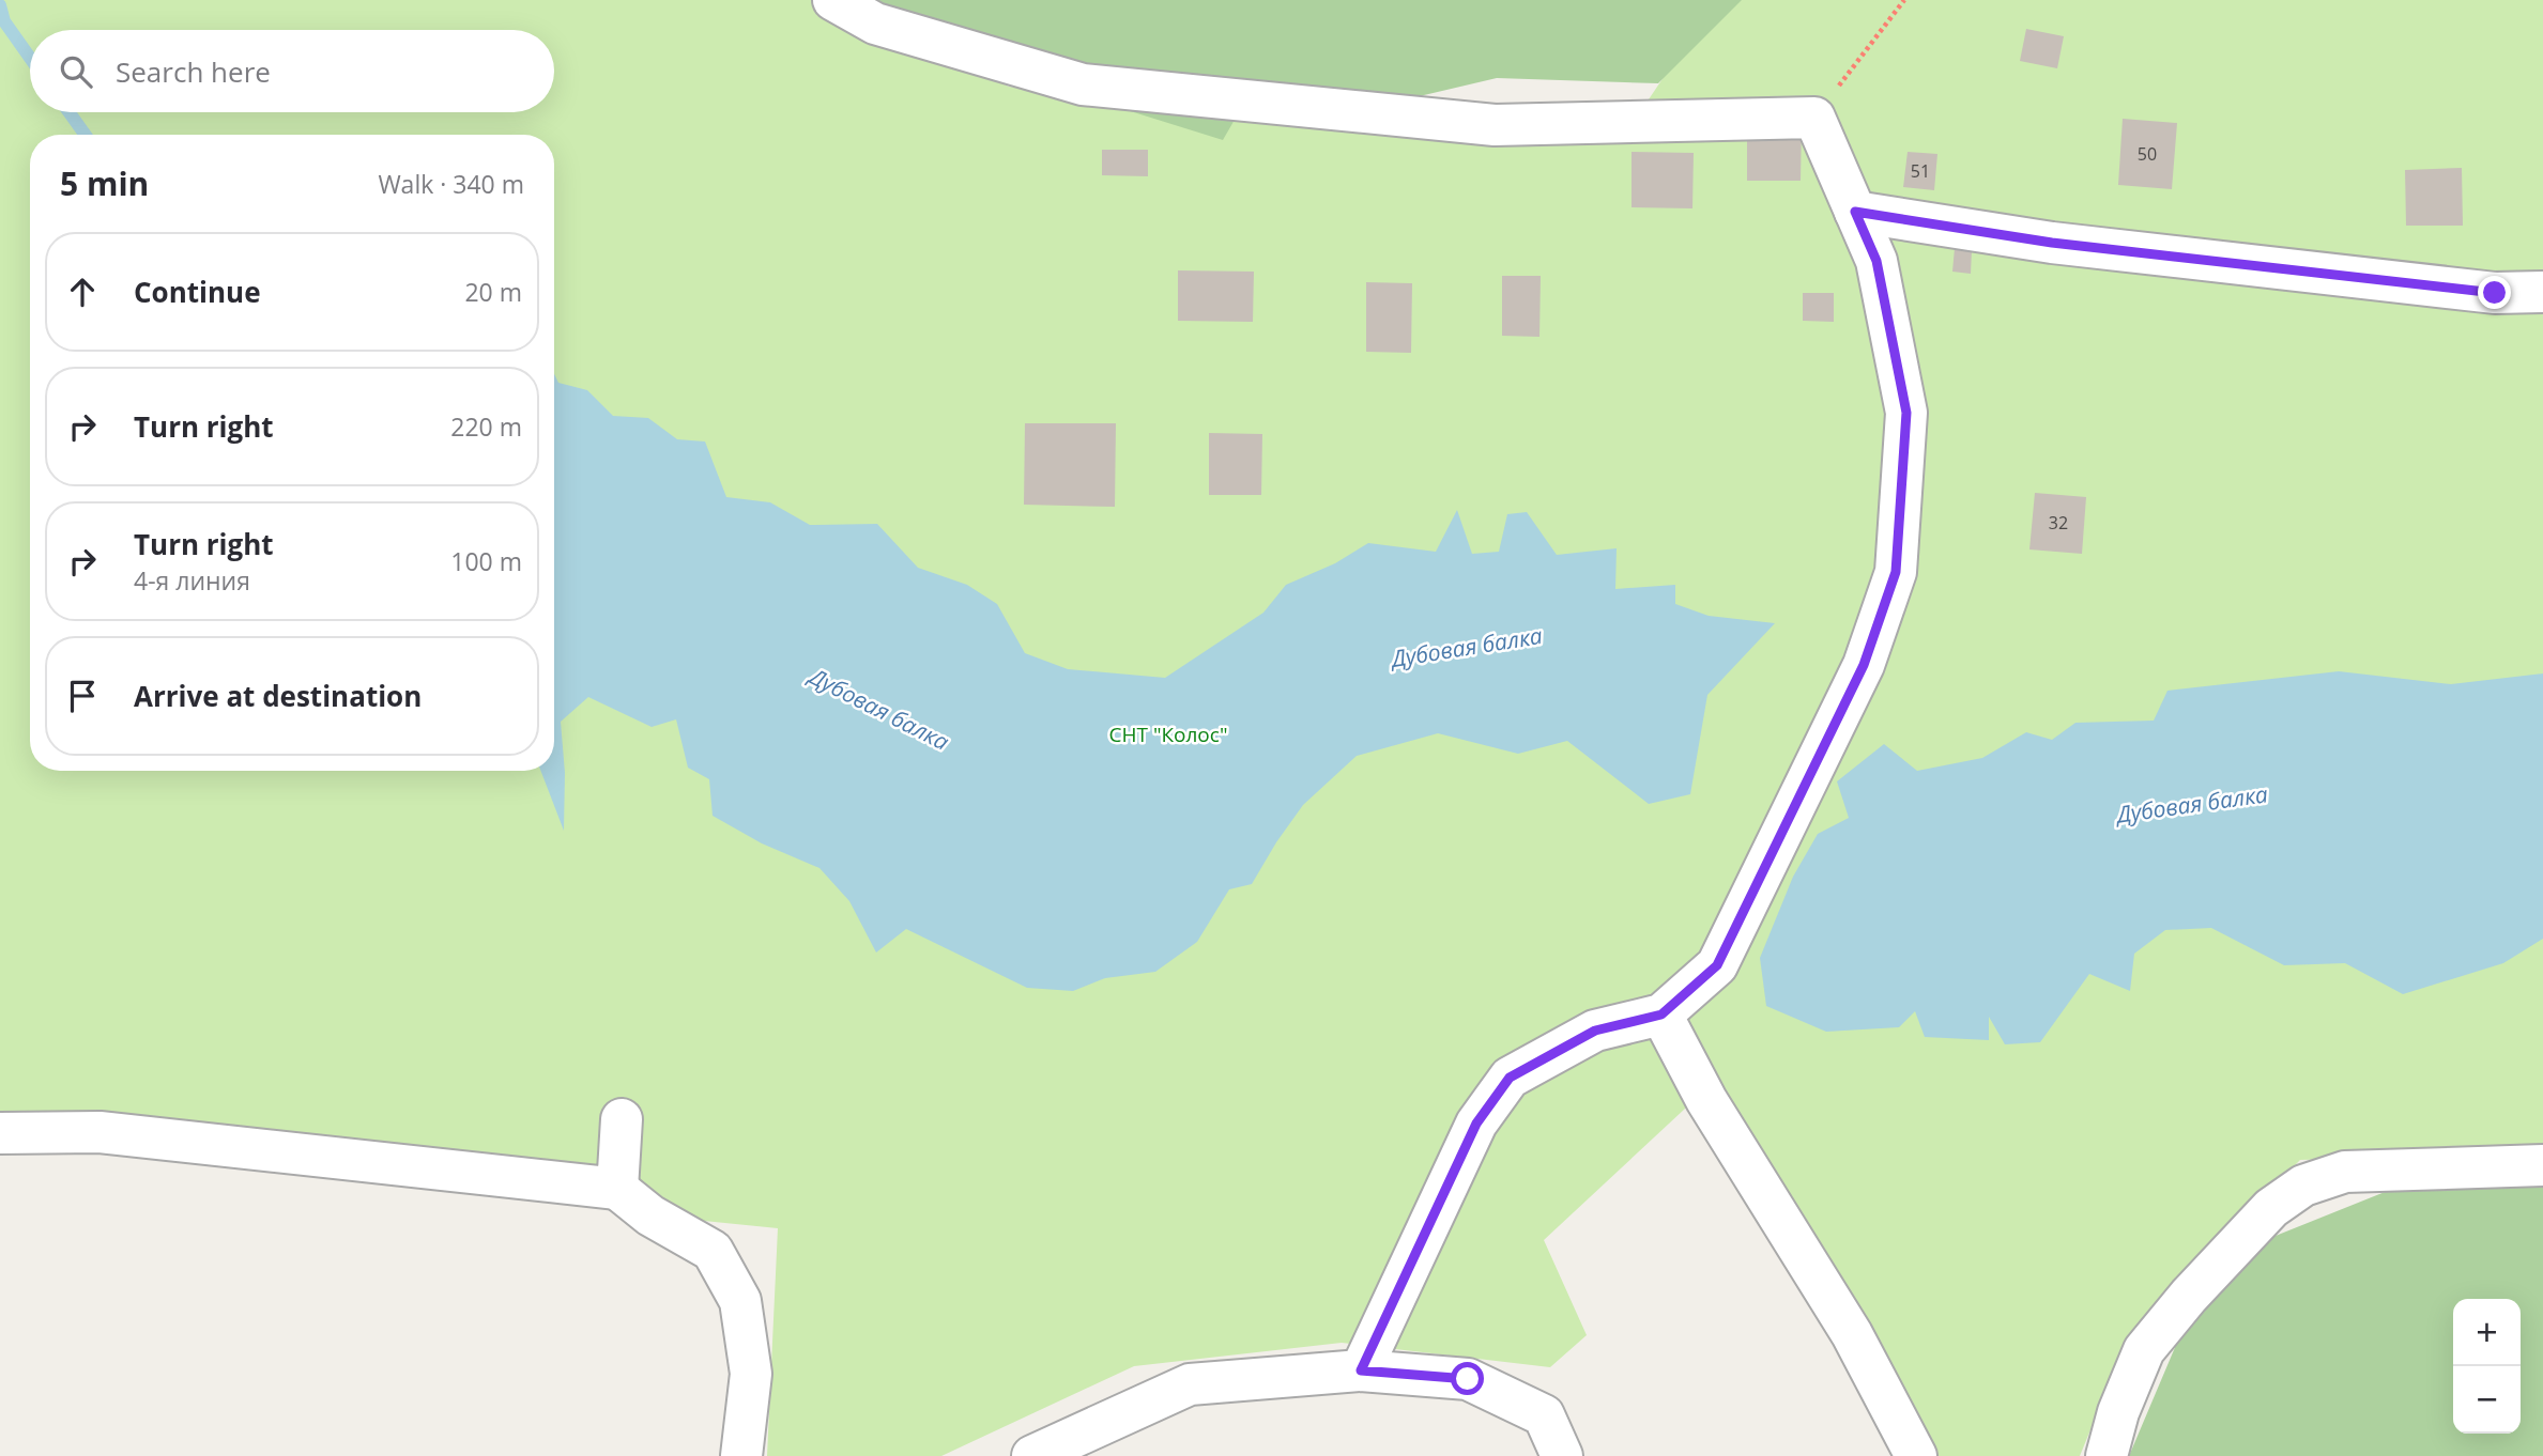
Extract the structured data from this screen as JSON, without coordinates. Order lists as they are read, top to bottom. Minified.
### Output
{"water":["Дубовая балка"],"parks":["СНТ \"Колос\""],"house_numbers":["50","51","32"],"page":{"search":"Search here","heading":["5 min","Walk · 340 m"],"list":[["Continue","20 m"],["Turn right","220 m"],["Turn right","4-я линия","100 m"],"Arrive at destination"],"map_buttons":["+","−"]}}
